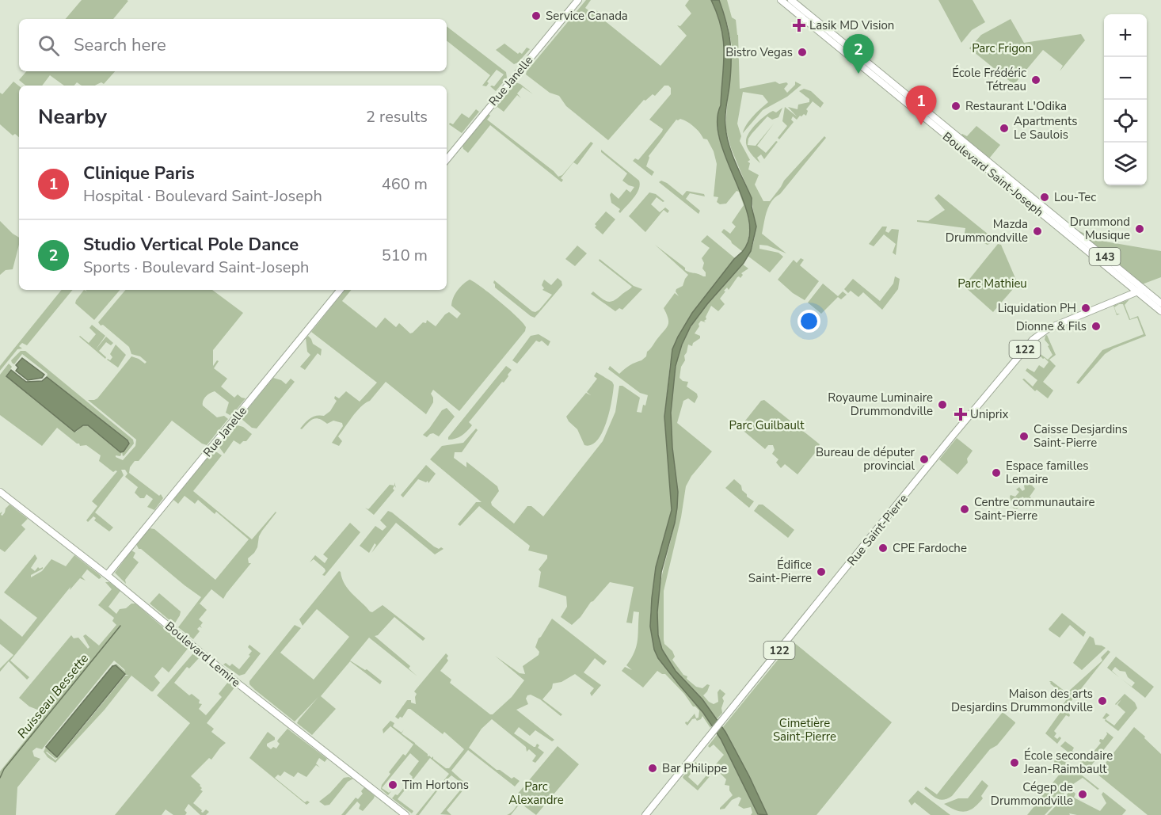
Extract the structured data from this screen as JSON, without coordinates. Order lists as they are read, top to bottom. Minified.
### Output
{"streets":{"main road":["Rue Janelle","Boulevard Saint-Joseph","143","122","Rue Saint-Pierre","Boulevard Lemire"]},"crossings":[["Rue Janelle","Boulevard Lemire"],["Boulevard Saint-Joseph","Rue Saint-Pierre"]],"water":["Ruisseau Bessette"],"parks":["Parc Frigon","Parc Mathieu","Parc Guilbault","Cimetière Saint-Pierre","Parc Alexandre"],"places":{"other":["Service Canada","Bistro Vegas","École Frédéric Tétreau","Restaurant L'Odika","Apartments Le Saulois","Lou-Tec","Drummond Musique","Mazda Drummondville","Liquidation PH","Dionne & Fils","Royaume Luminaire Drummondville","Caisse Desjardins Saint-Pierre","Bureau de députer provincial","Espace familles Lemaire","Centre communautaire Saint-Pierre","CPE Fardoche","Édifice Saint-Pierre","Maison des arts Desjardins Drummondville","École secondaire Jean-Raimbault","Bar Philippe","Tim Hortons","Cégep de Drummondville"],"health":["Lasik MD Vision","Uniprix"]},"page":{"map_buttons":["+","−"],"search":"Search here","pins":["2","1"],"heading":["Nearby","2 results"],"list":[{"mark":"1","name":"Clinique Paris","note":"Hospital · Boulevard Saint-Joseph","value":"460 m"},{"mark":"2","name":"Studio Vertical Pole Dance","note":"Sports · Boulevard Saint-Joseph","value":"510 m"}]}}
